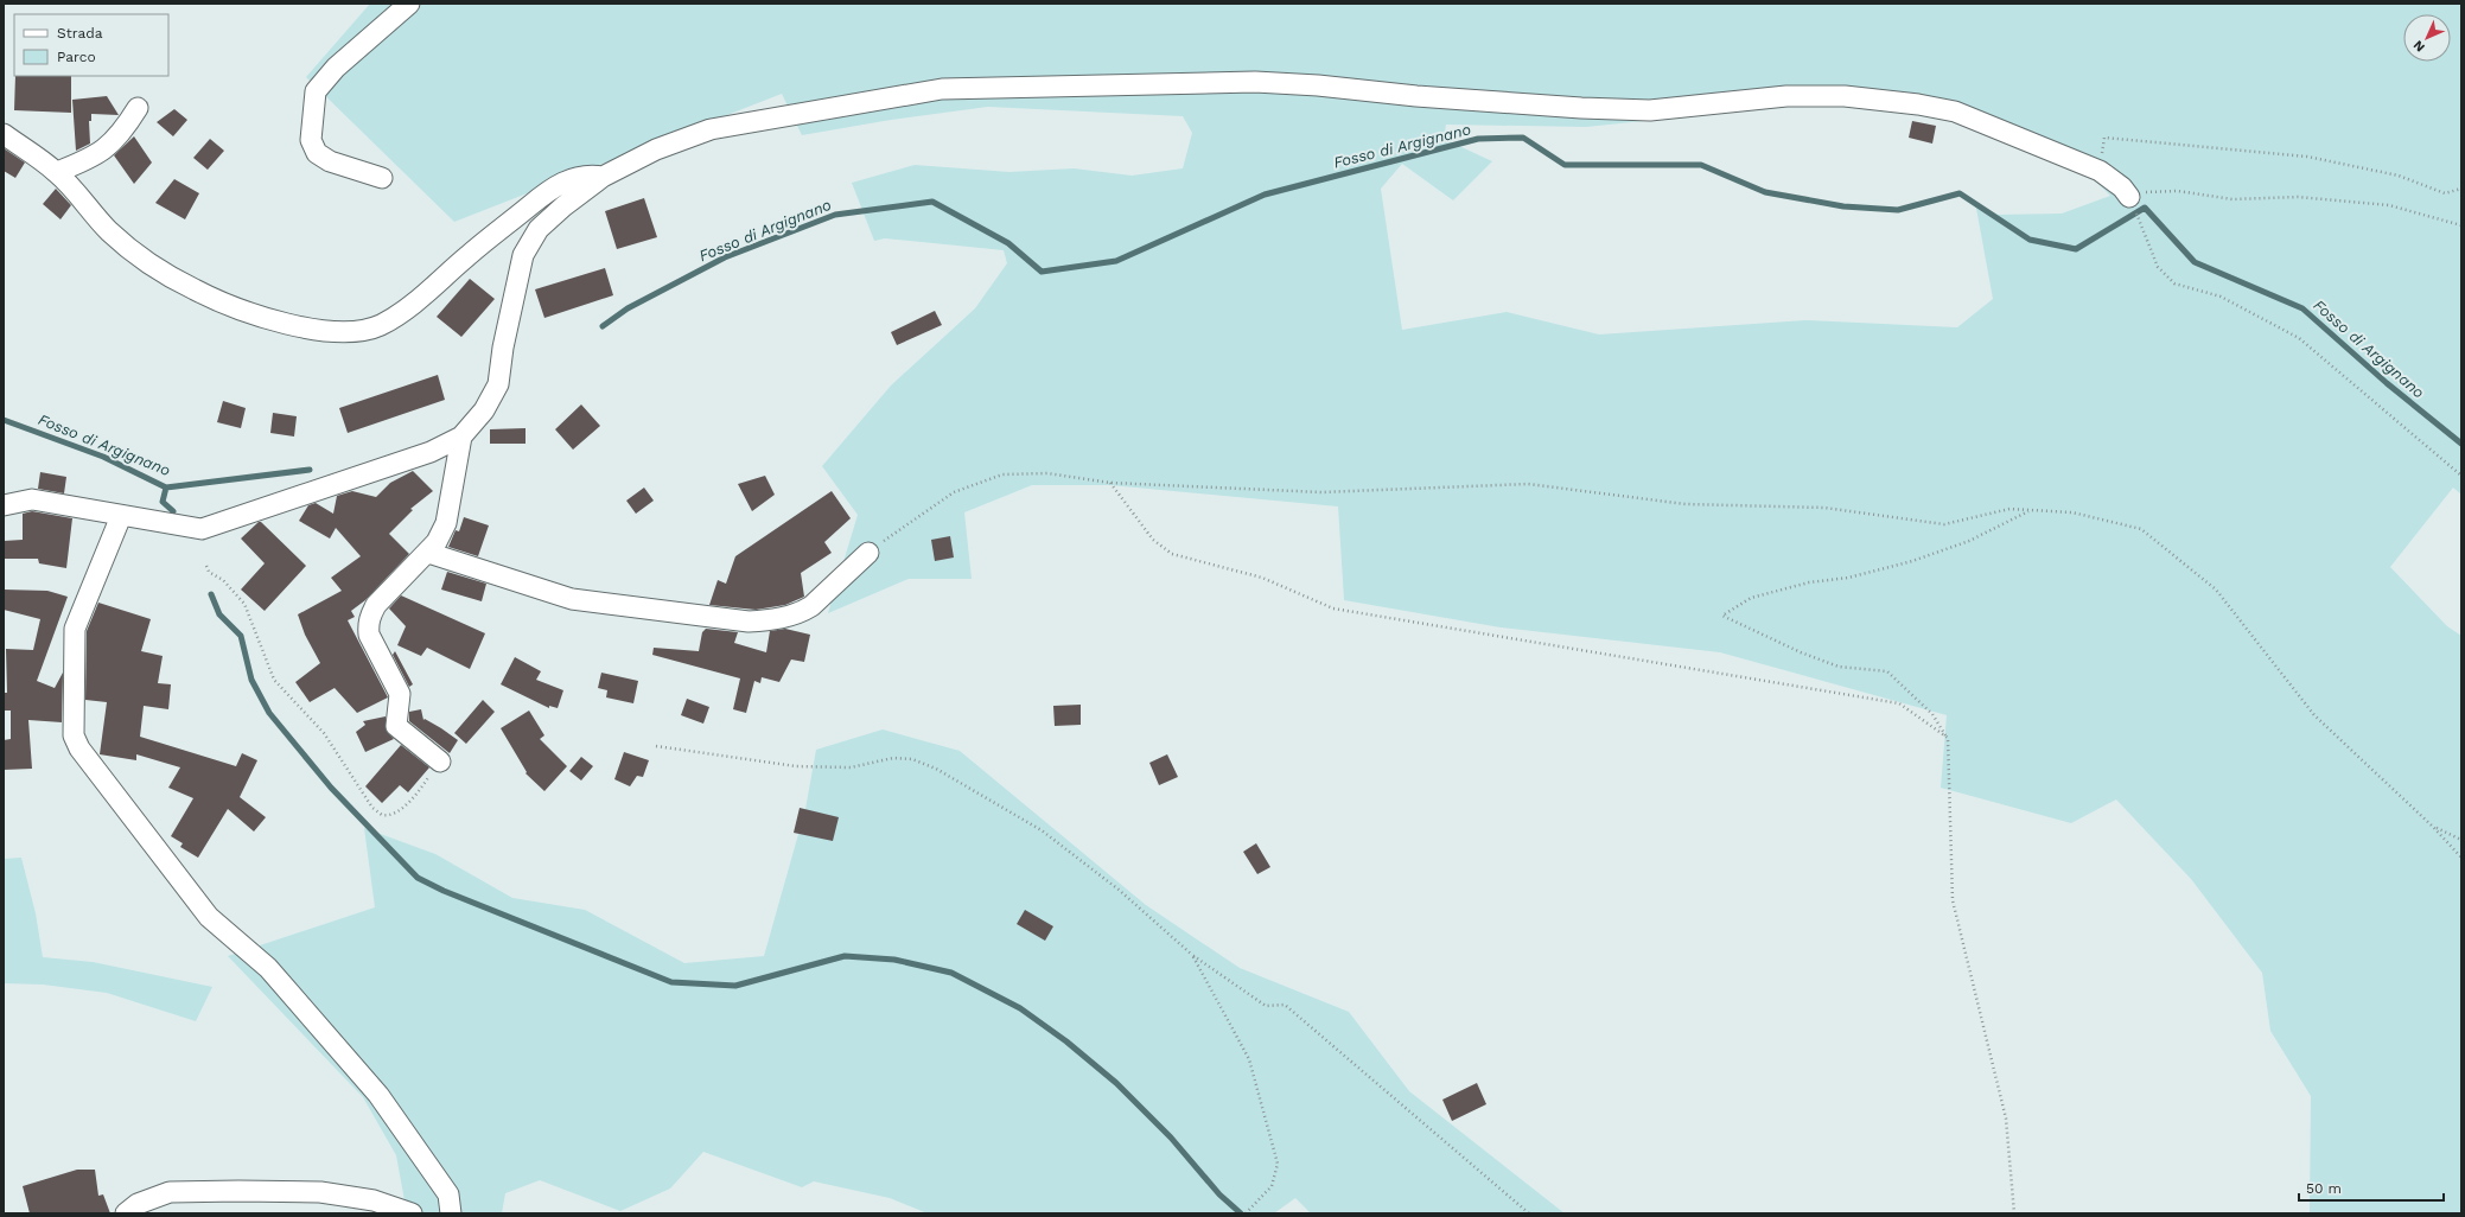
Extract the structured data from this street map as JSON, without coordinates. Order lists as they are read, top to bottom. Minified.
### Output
{"water":["Fosso di Argignano"],"legend":["Strada","Parco"],"scale_bar":"50 m","north":"bottom left"}
